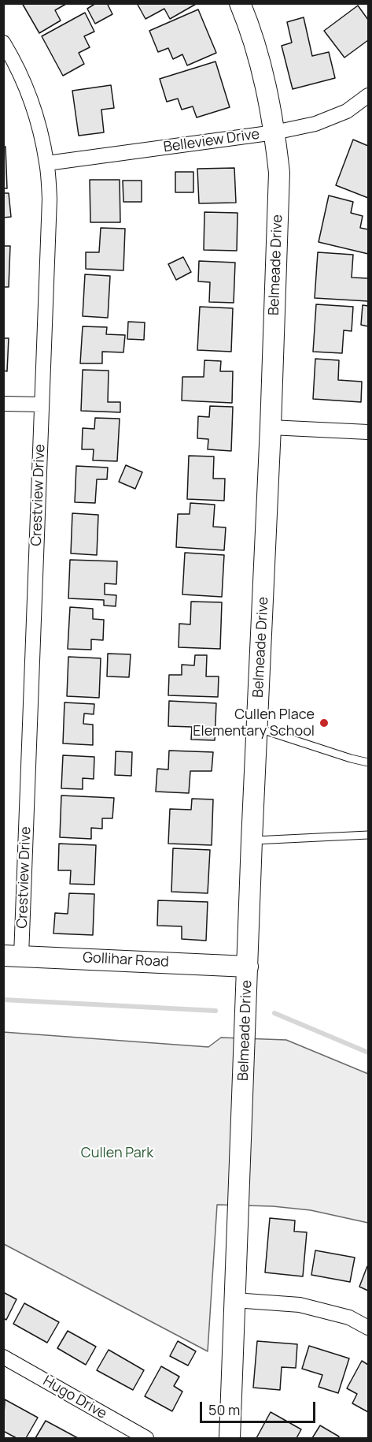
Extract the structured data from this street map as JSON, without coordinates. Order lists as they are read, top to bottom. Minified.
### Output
{"streets":{"street":["Belleview Drive","Belmeade Drive","Crestview Drive","Gollihar Road","Hugo Drive"]},"crossings":[["Belleview Drive","Belmeade Drive"],["Belleview Drive","Crestview Drive"],["Belmeade Drive","Gollihar Road"],["Crestview Drive","Gollihar Road"]],"parks":["Cullen Park"],"places":["Cullen Place Elementary School"],"scale_bar":"50 m"}
